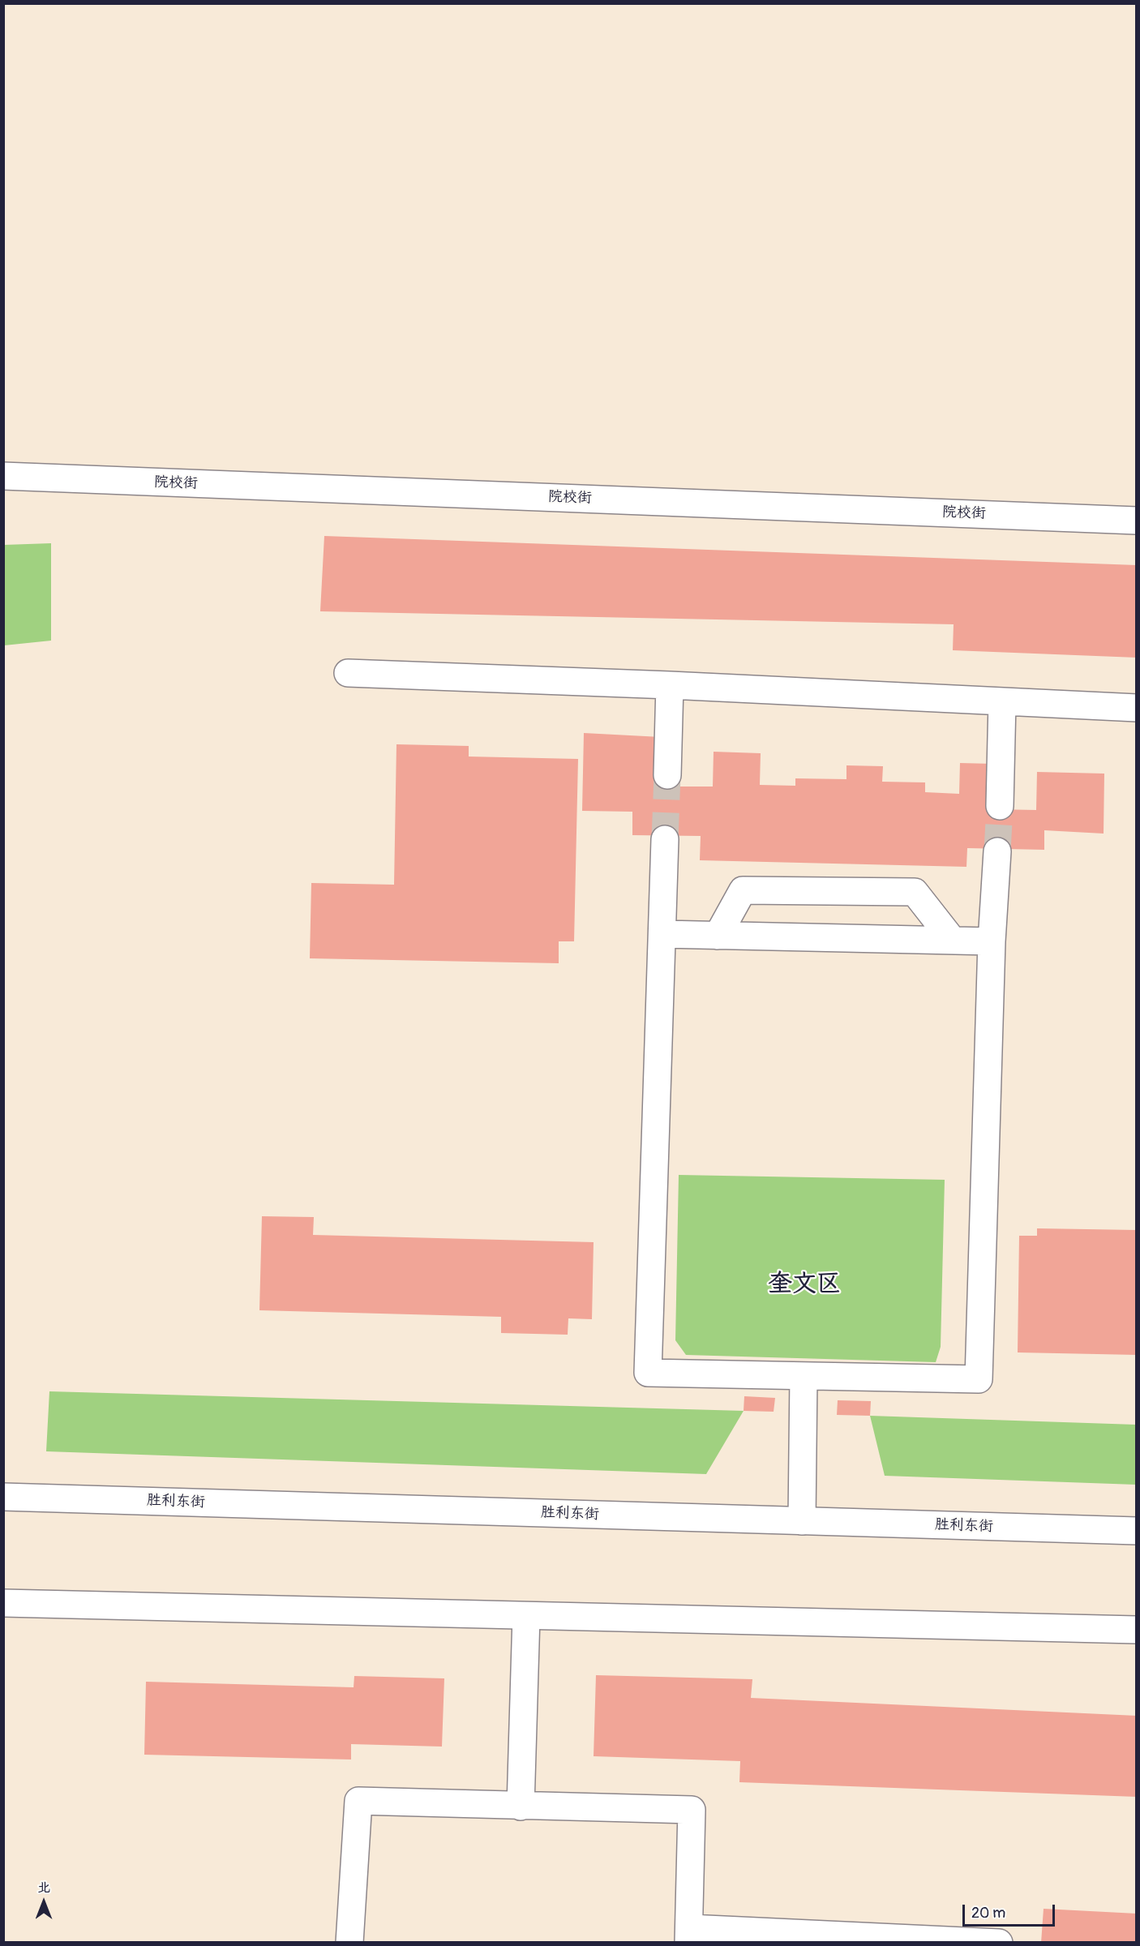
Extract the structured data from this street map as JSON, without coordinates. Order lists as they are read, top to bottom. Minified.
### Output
{"streets":{"main road":["院校街","胜利东街"]},"districts":["奎文区"],"scale_bar":"20 m","north":"top"}
